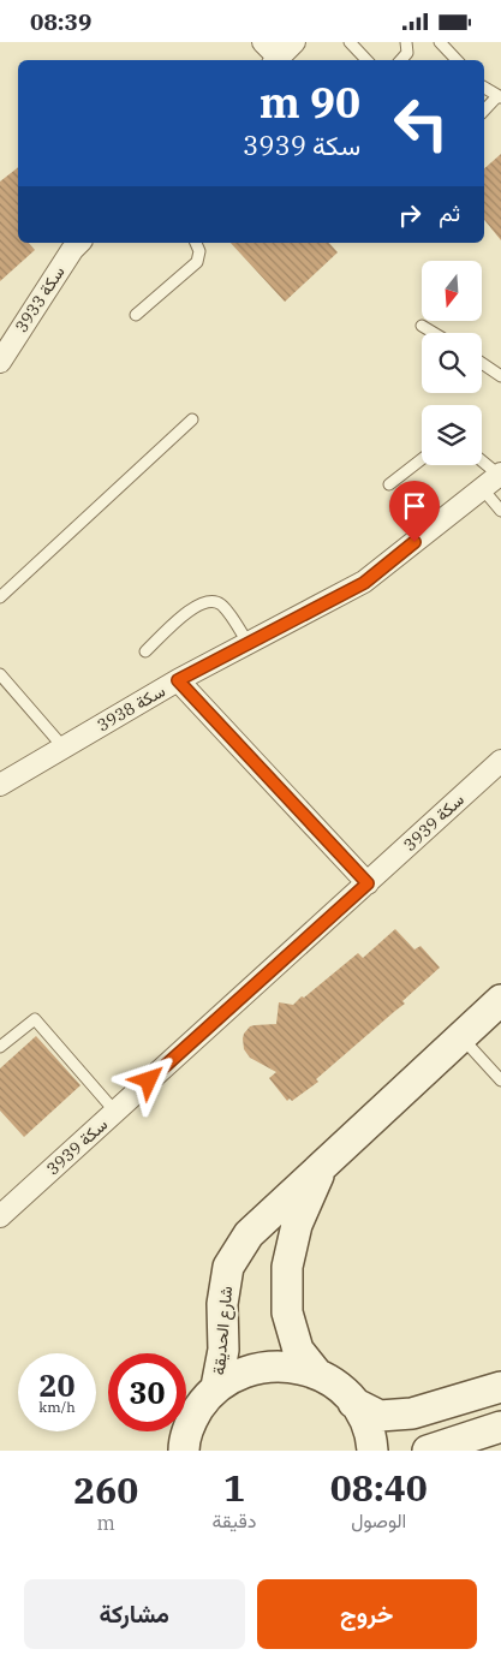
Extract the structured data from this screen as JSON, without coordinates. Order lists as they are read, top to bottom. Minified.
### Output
{"streets":{"street":["سكة 3933","سكة 3938","سكة 3939","شارع الحديقة"]},"north":"bottom","page":{"status":"08:39","turn":["90 m","سكة 3939"],"then":"ثم","speed":"20 km/h","limit":"30","eta":["08:40","الوصول","1","دقيقة","260","m"],"buttons":["خروج","مشاركة"]}}
